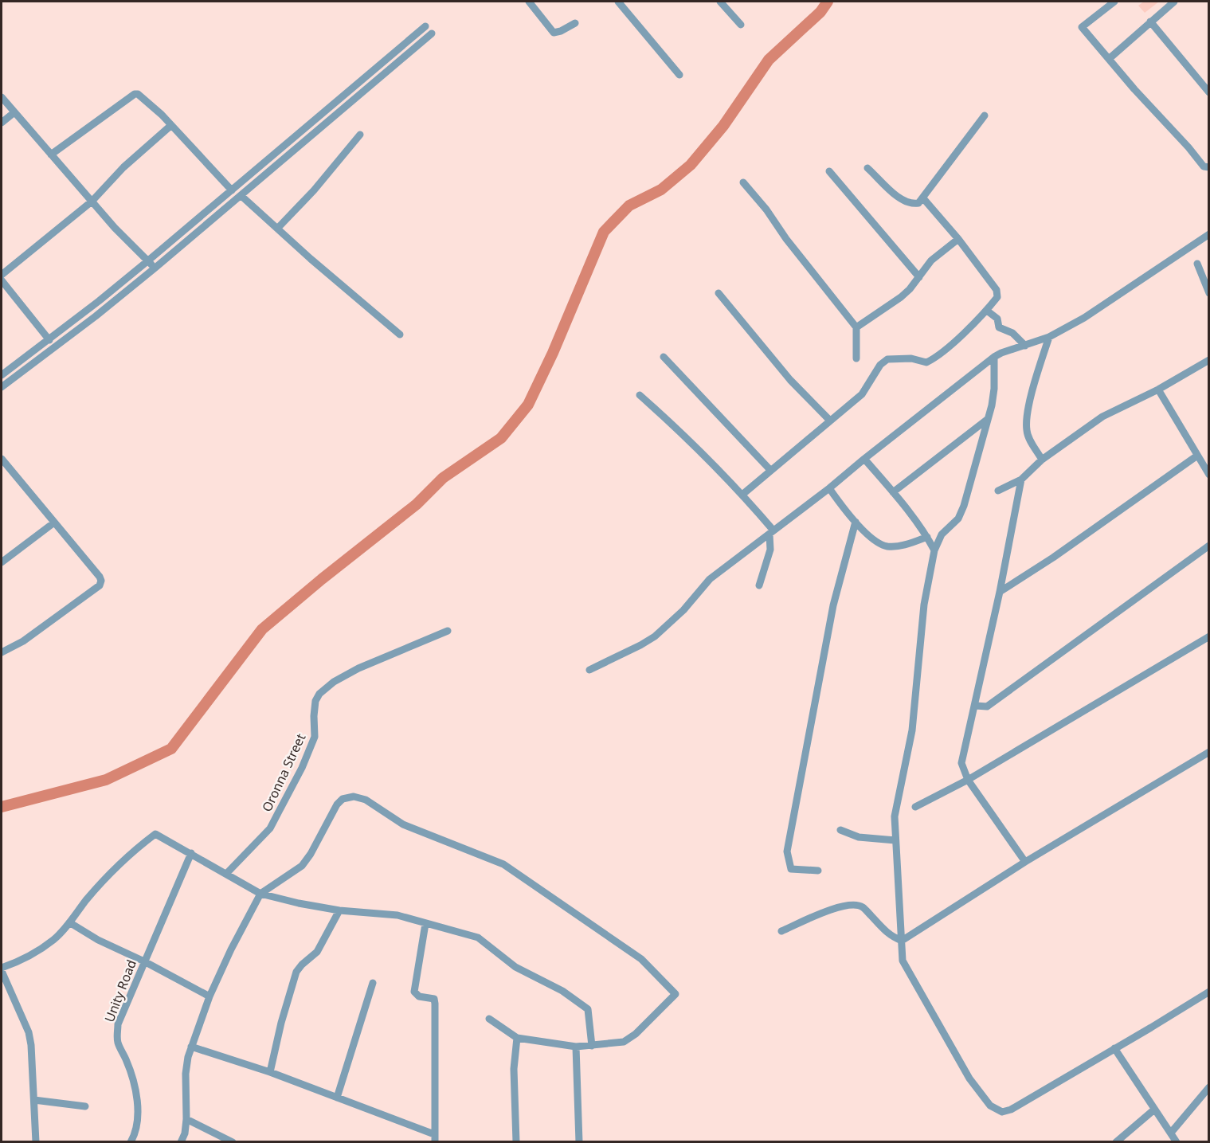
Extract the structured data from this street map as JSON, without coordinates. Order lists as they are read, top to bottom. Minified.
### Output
{"streets":{"street":["Oronna Street","Unity Road"]}}
